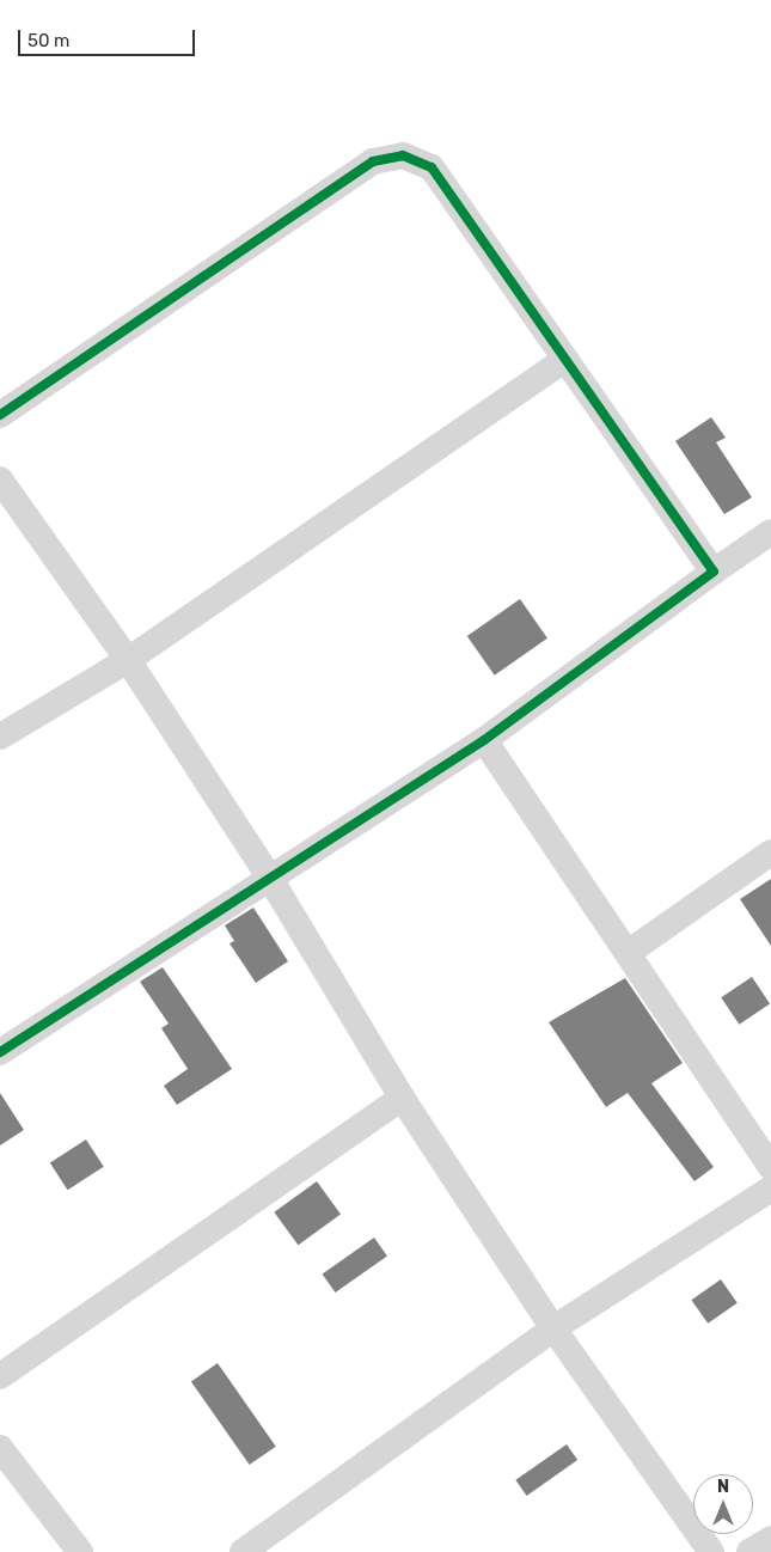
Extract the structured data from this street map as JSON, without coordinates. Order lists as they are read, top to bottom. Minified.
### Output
{"scale_bar":"50 m","north":"top"}
